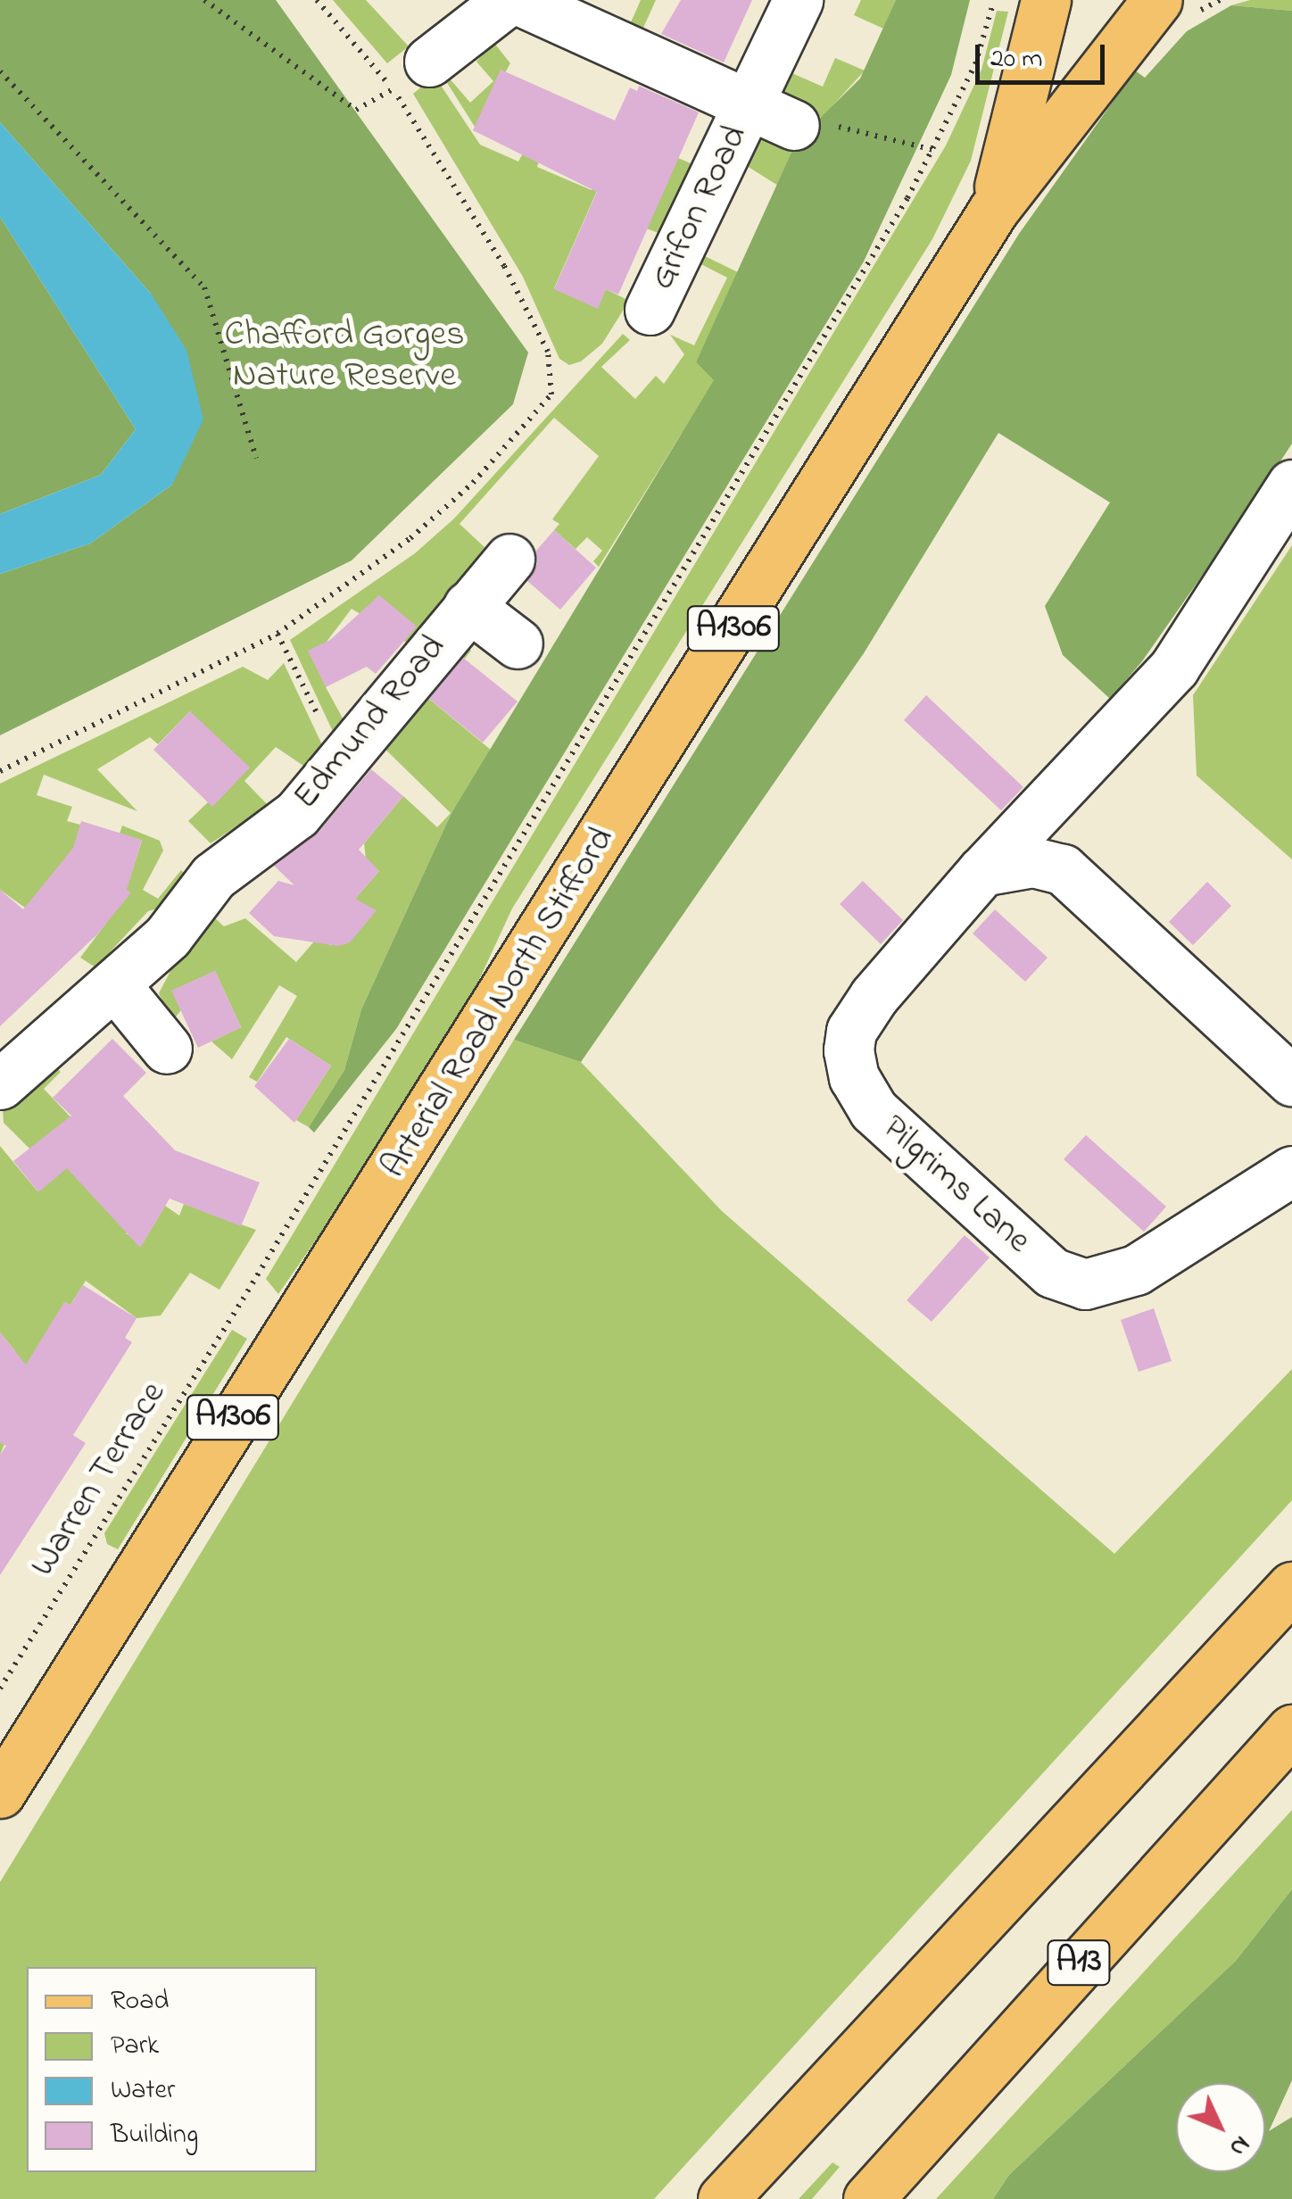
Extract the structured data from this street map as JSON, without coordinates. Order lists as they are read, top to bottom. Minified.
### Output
{"streets":{"main road":["A1306","Arterial Road North Stifford","A13"],"street":["Grifon Road","Edmund Road","Pilgrims Lane"],"path":["Warren Terrace"]},"parks":["Chafford Gorges Nature Reserve"],"legend":["Road","Park","Water","Building"],"scale_bar":"20 m","north":"bottom right"}
